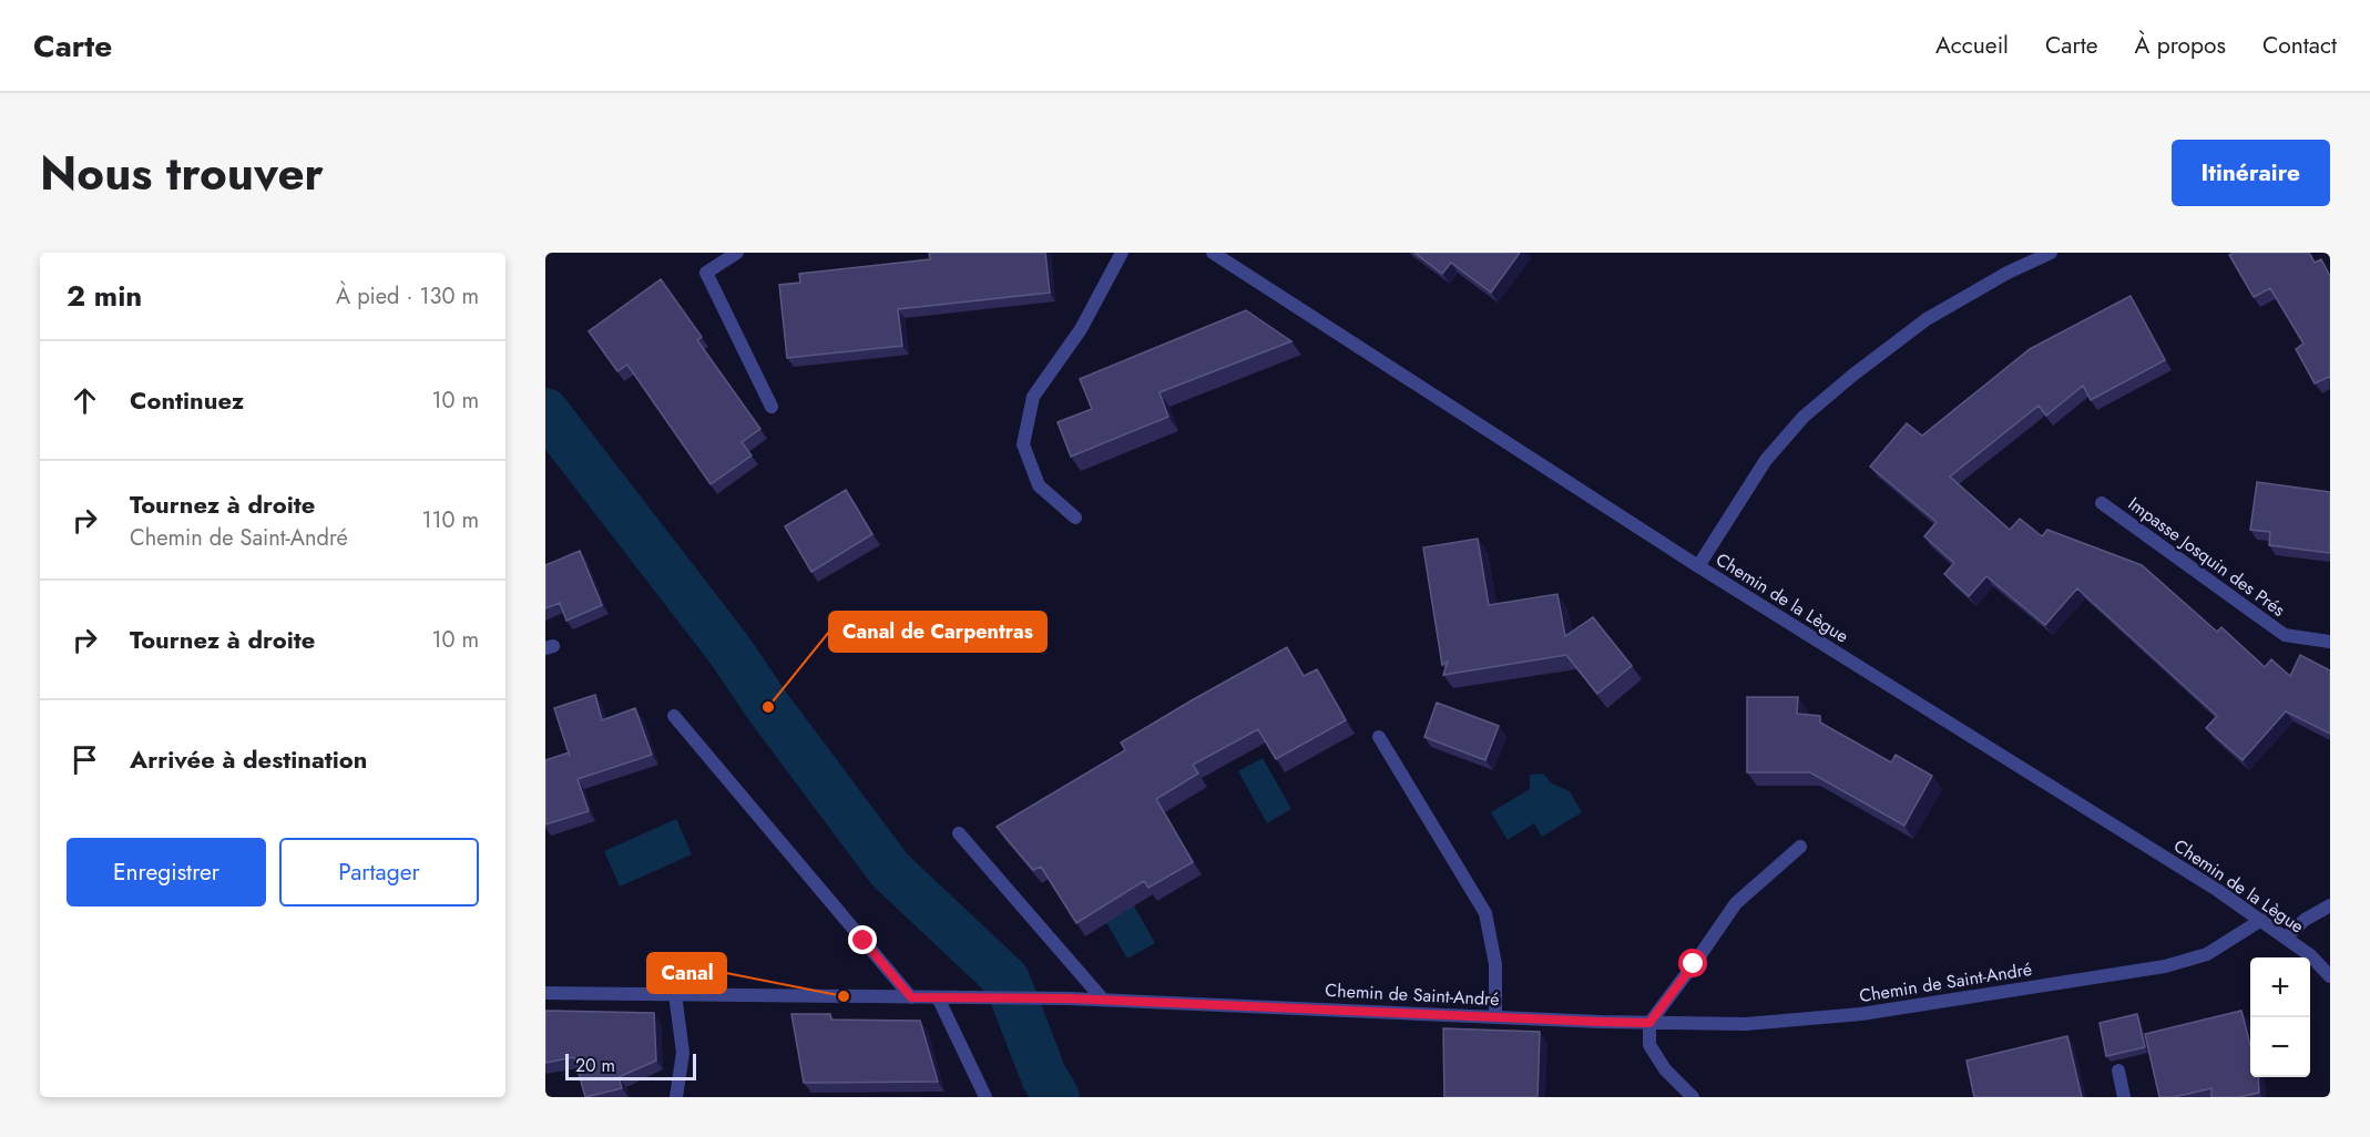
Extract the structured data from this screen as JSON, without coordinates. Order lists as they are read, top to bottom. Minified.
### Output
{"streets":{"street":["Impasse Josquin des Prés","Chemin de la Lègue","Chemin de Saint-André"]},"crossings":[["Chemin de la Lègue","Chemin de Saint-André"]],"places":["Canal de Carpentras","Canal"],"scale_bar":"20 m","page":{"header":"Carte","nav":["Accueil","Carte","À propos","Contact"],"title":"Nous trouver","buttons":["Itinéraire",["Enregistrer","Partager"]],"heading":["2 min","À pied · 130 m"],"list":[["Continuez","10 m"],["Tournez à droite","Chemin de Saint-André","110 m"],["Tournez à droite","10 m"],"Arrivée à destination"],"map_buttons":["+","−"],"scale":"20 m"}}
